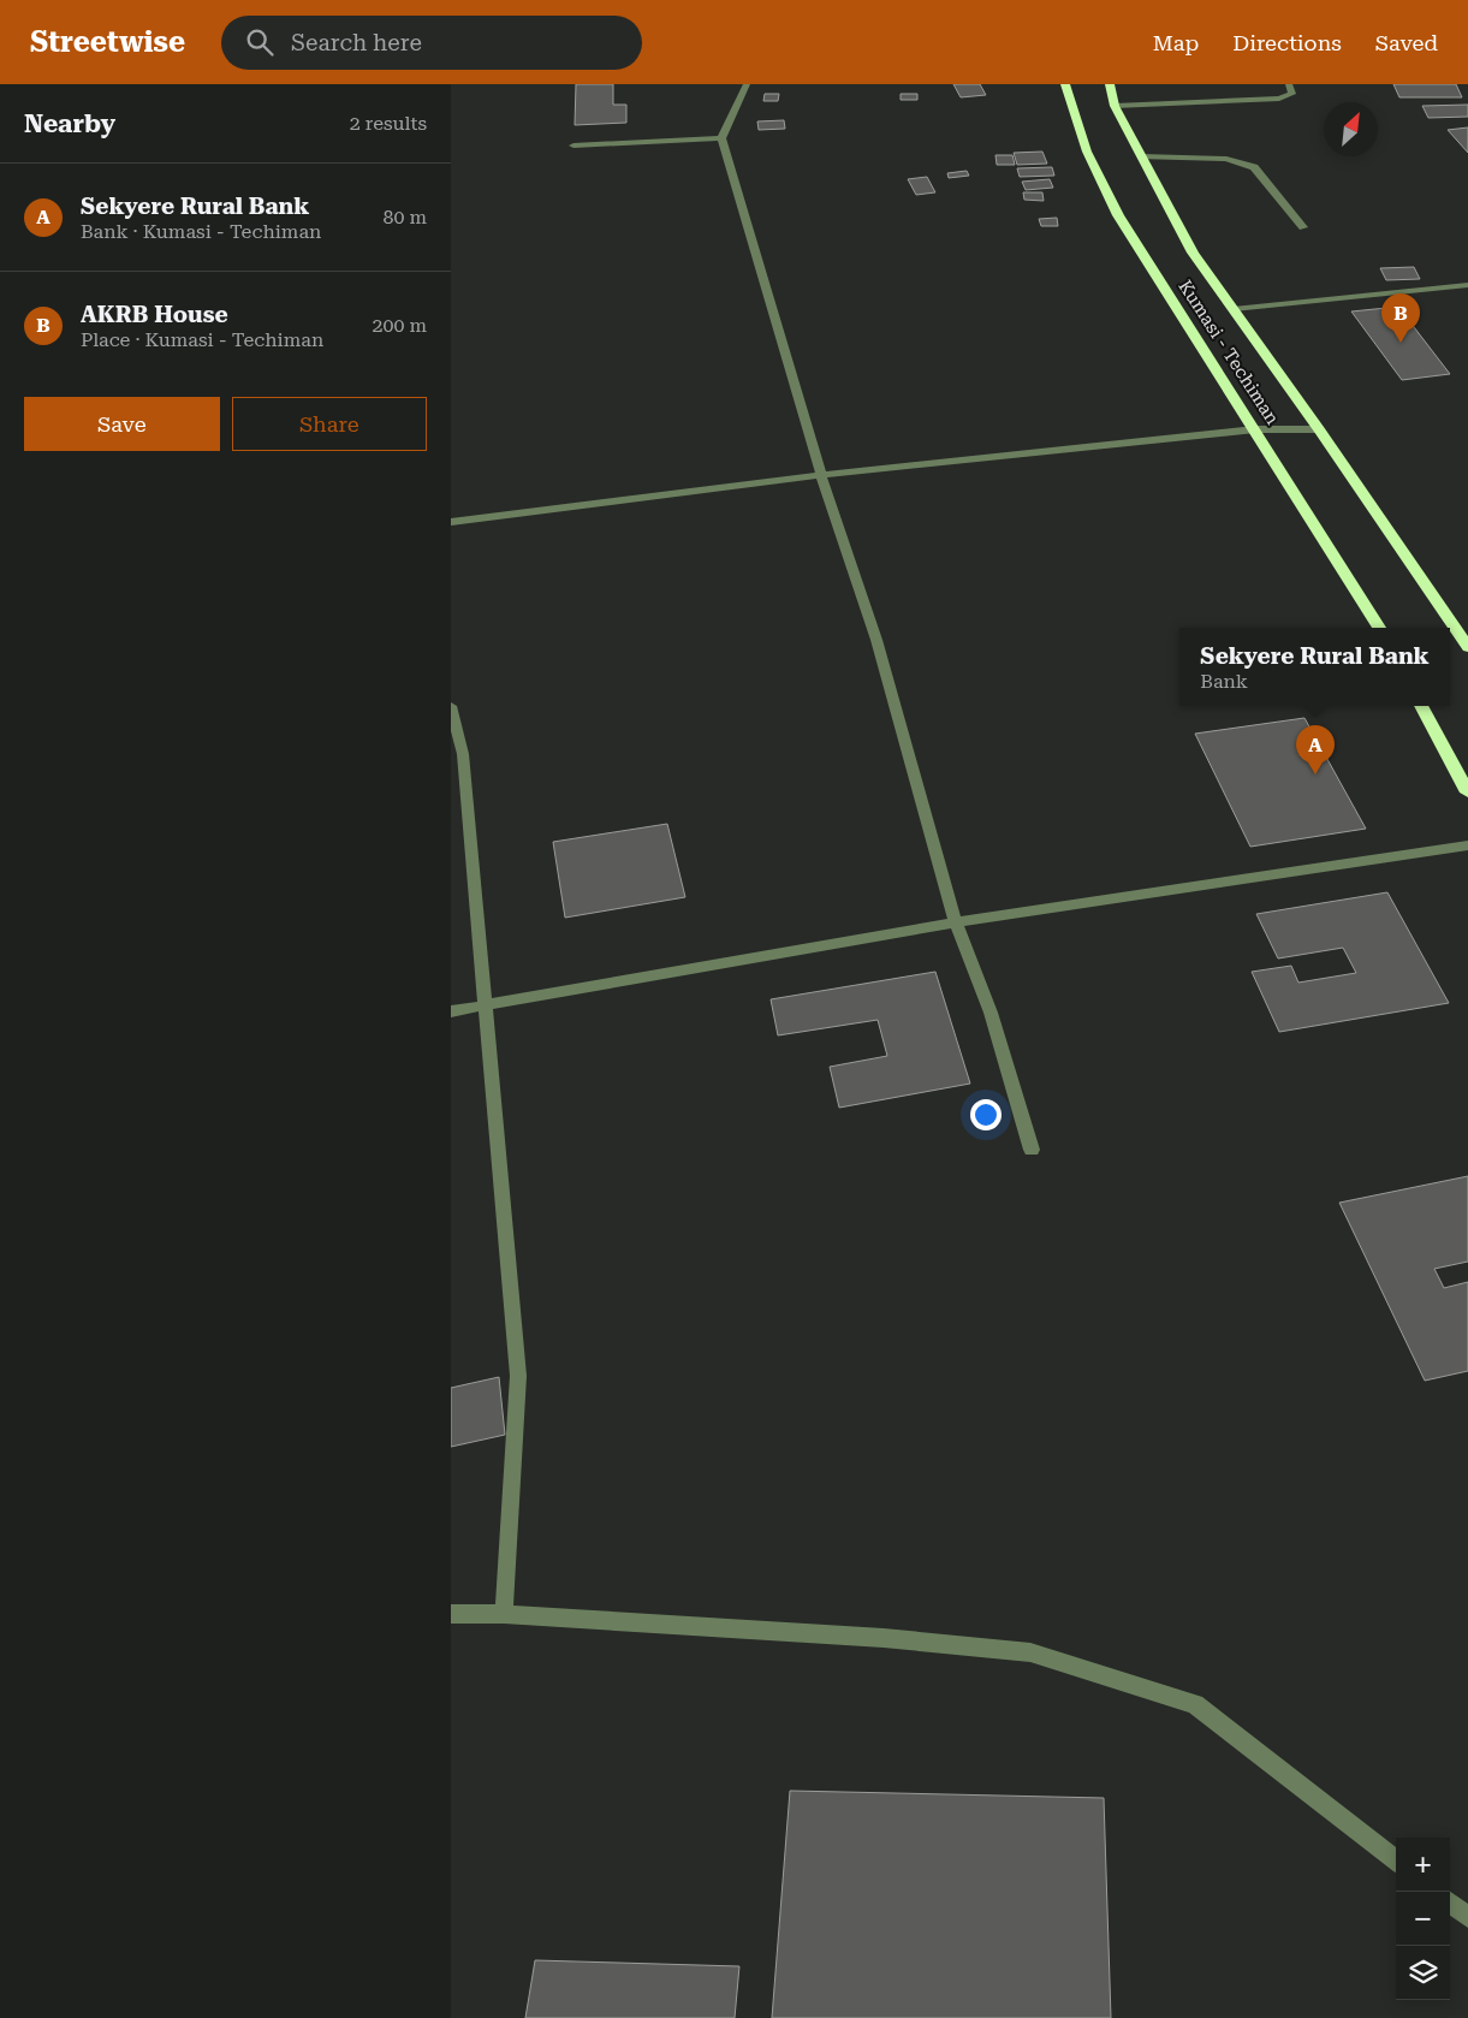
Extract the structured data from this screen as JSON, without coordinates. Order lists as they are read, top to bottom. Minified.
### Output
{"streets":{"highway":["Kumasi - Techiman"]},"north":"top right","page":{"header":"Streetwise","search":"Search here","nav":["Map","Directions","Saved"],"heading":["Nearby","2 results"],"list":[{"mark":"A","name":"Sekyere Rural Bank","note":"Bank · Kumasi - Techiman","value":"80 m"},{"mark":"B","name":"AKRB House","note":"Place · Kumasi - Techiman","value":"200 m"}],"pins":["B","A"],"buttons":["Save","Share"],"popup":["Sekyere Rural Bank","Bank"],"map_buttons":["+","−"]}}
